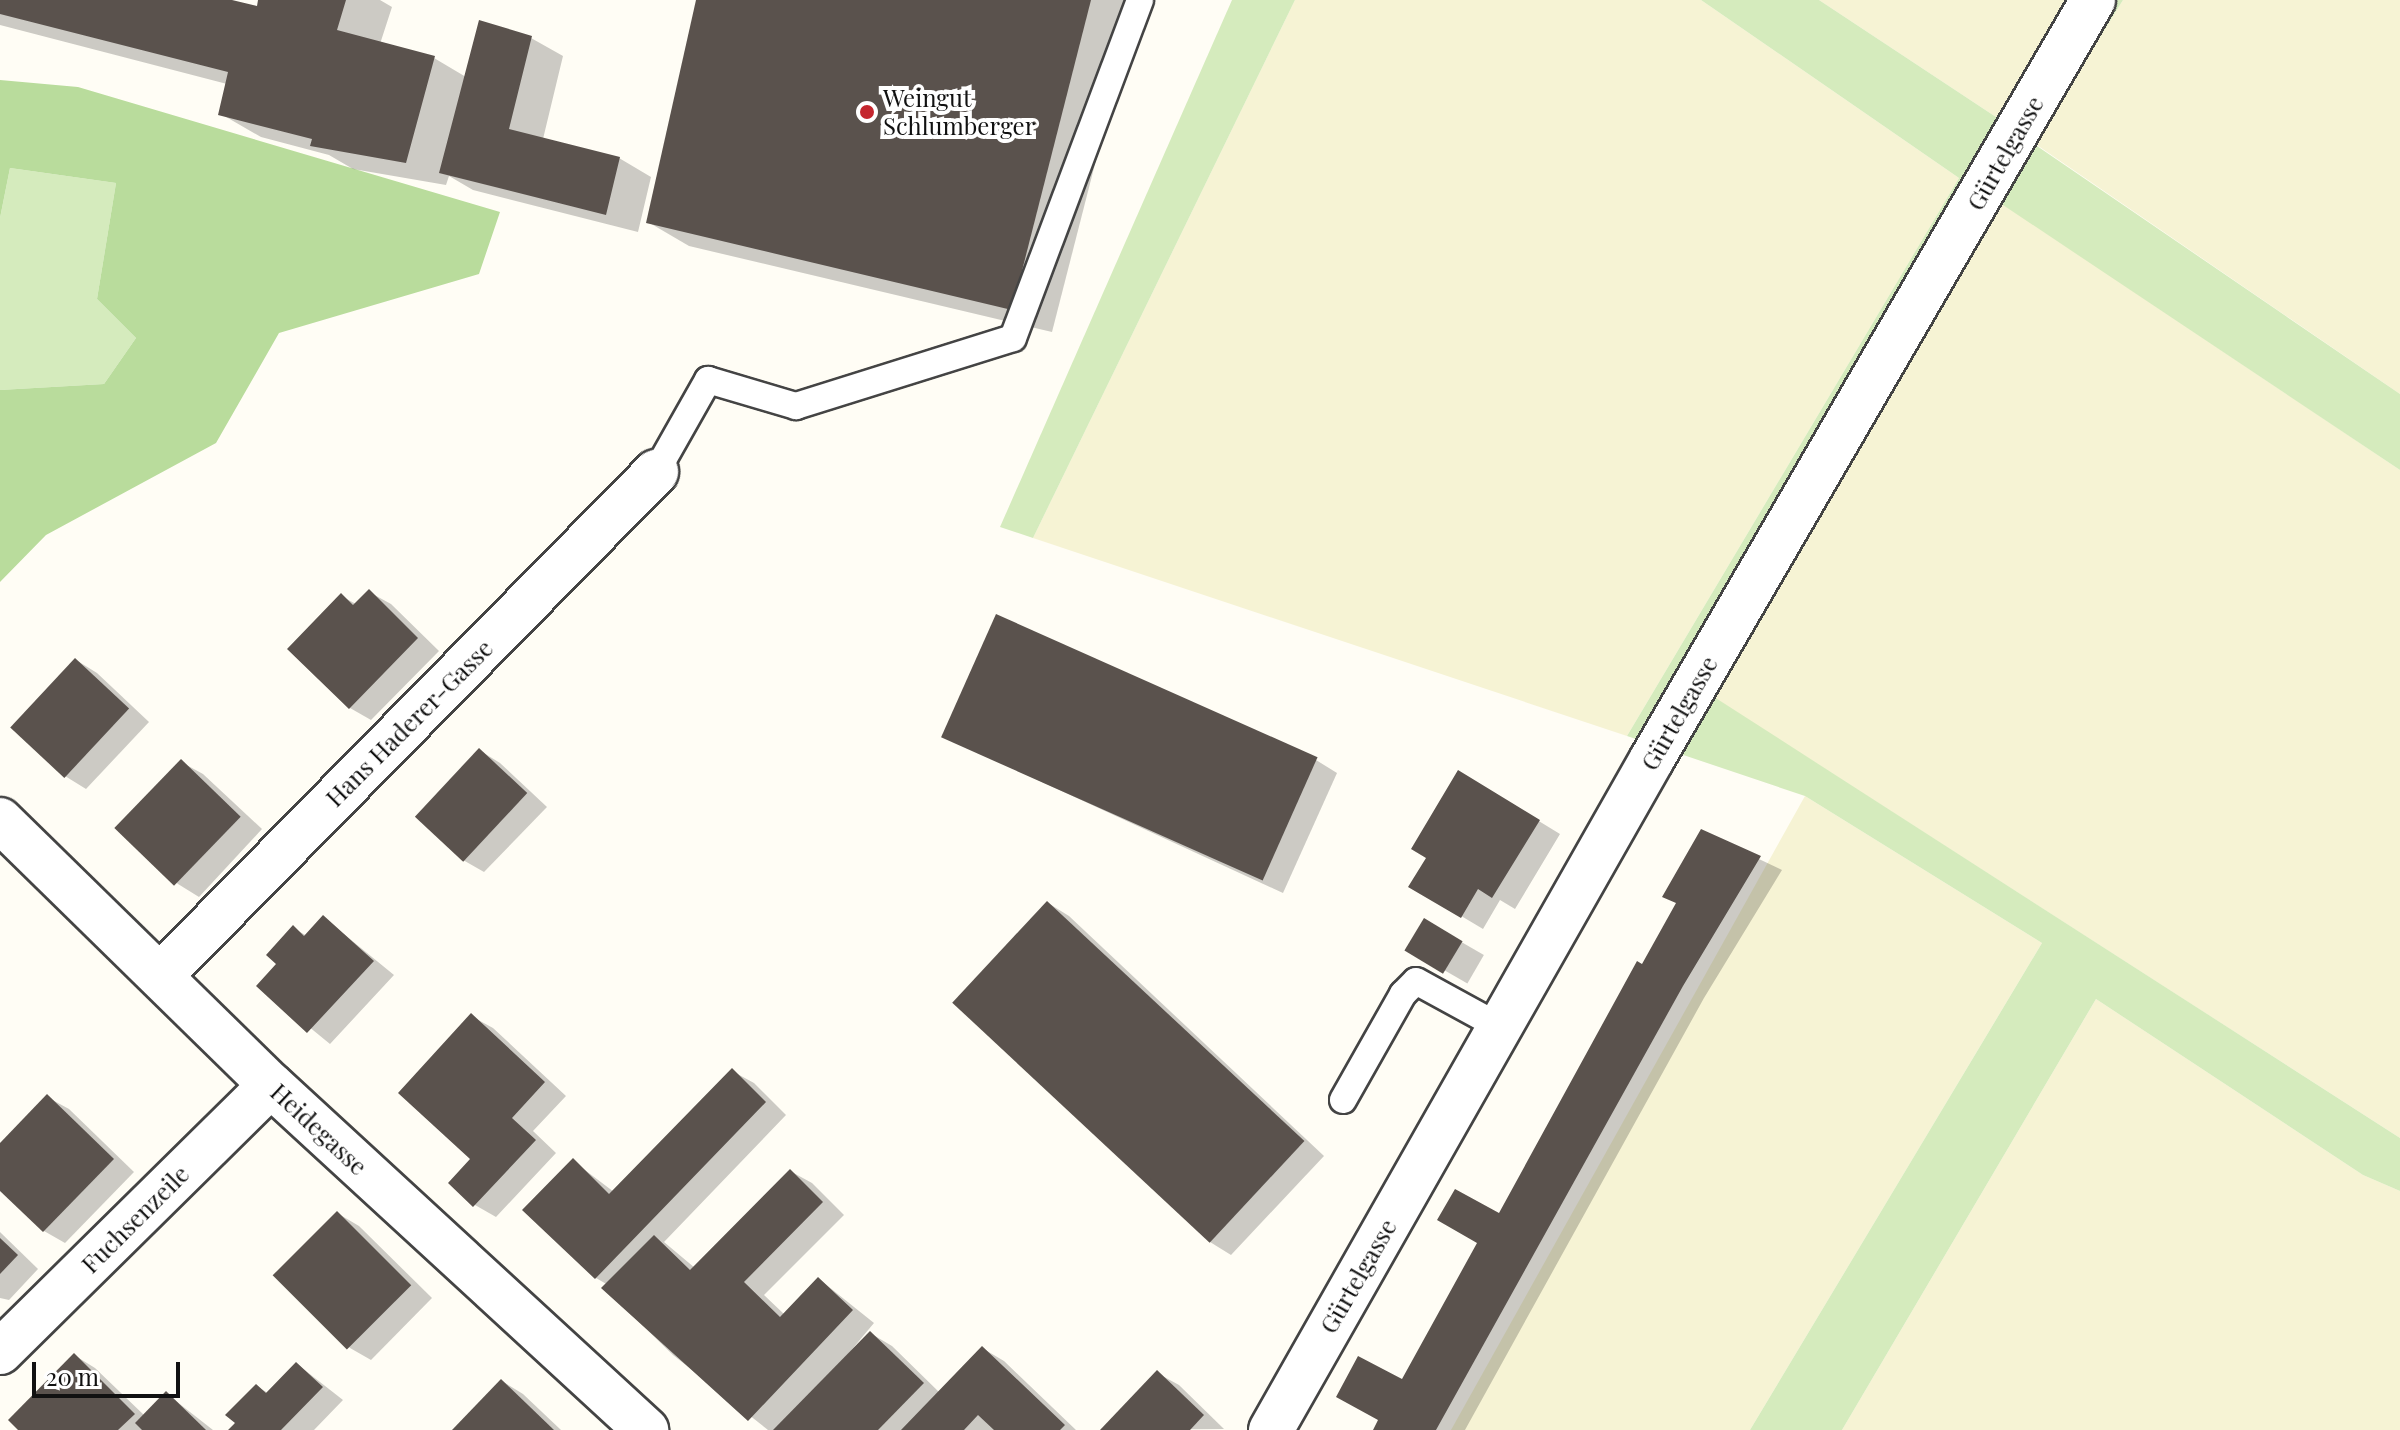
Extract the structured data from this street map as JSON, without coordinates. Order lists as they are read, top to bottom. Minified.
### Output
{"streets":{"street":["Gürtelgasse","Hans Haderer-Gasse","Heidegasse","Fuchsenzeile"]},"crossings":[["Hans Haderer-Gasse","Heidegasse"],["Heidegasse","Fuchsenzeile"]],"places":["Weingut Schlumberger"],"scale_bar":"20 m"}
